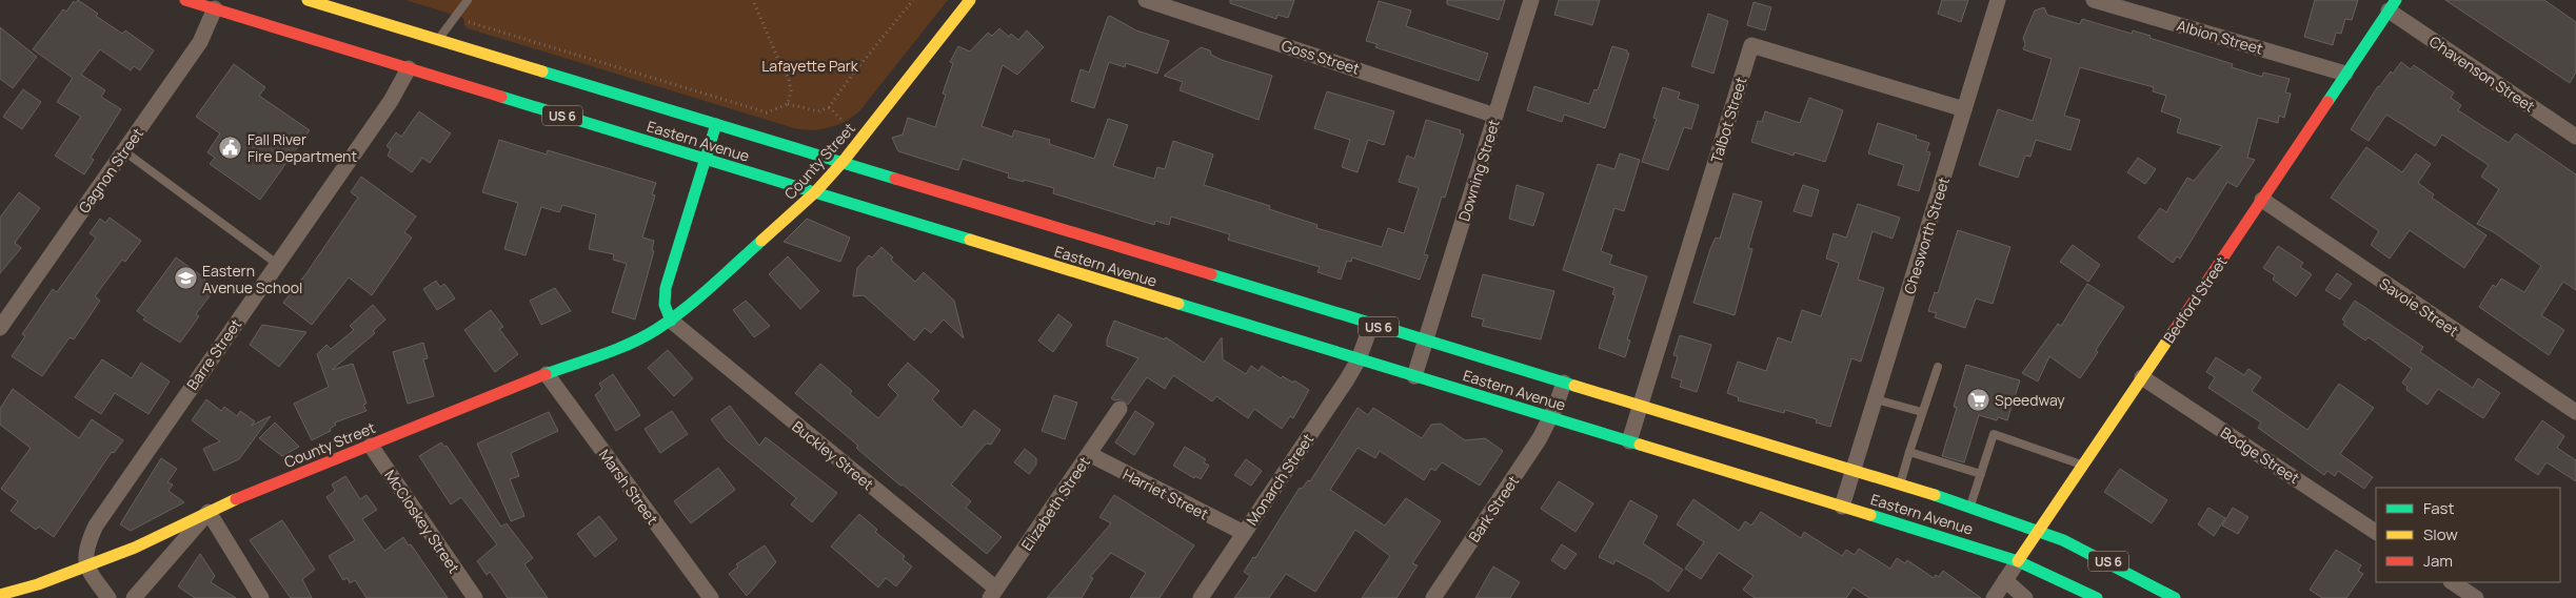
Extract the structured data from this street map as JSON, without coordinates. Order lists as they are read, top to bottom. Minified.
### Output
{"streets":{"main road":["US 6","Eastern Avenue","County Street","Bedford Street"],"street":["Albion Street","Goss Street","Chavenson Street","Talbot Street","Gagnon Street","Downing Street","Chesworth Street","Savoie Street","Barre Street","Buckley Street","Bodge Street","Monarch Street","Marsh Street","Harriet Street","Elizabeth Street","Bark Street","McCloskey Street"]},"crossings":[["Albion Street","Bedford Street"],["Goss Street","Downing Street"],["Chavenson Street","Bedford Street"],["US 6","Eastern Avenue"],["US 6","Bedford Street"],["Talbot Street","Eastern Avenue"],["Talbot Street","Chesworth Street"],["Eastern Avenue","County Street"],["Eastern Avenue","Gagnon Street"],["Eastern Avenue","Downing Street"],["Eastern Avenue","Chesworth Street"],["Eastern Avenue","Bedford Street"],["Eastern Avenue","Barre Street"],["Eastern Avenue","Monarch Street"],["Eastern Avenue","Bark Street"],["County Street","Barre Street"],["County Street","Buckley Street"],["County Street","Marsh Street"],["County Street","McCloskey Street"],["Bedford Street","Savoie Street"],["Bedford Street","Bodge Street"],["Buckley Street","Elizabeth Street"],["Monarch Street","Harriet Street"],["Harriet Street","Elizabeth Street"]],"parks":["Lafayette Park"],"places":{"public building":["Fall River Fire Department"],"school or university":["Eastern Avenue School"],"supermarket":["Speedway"]},"legend":["Fast","Slow","Jam"]}
